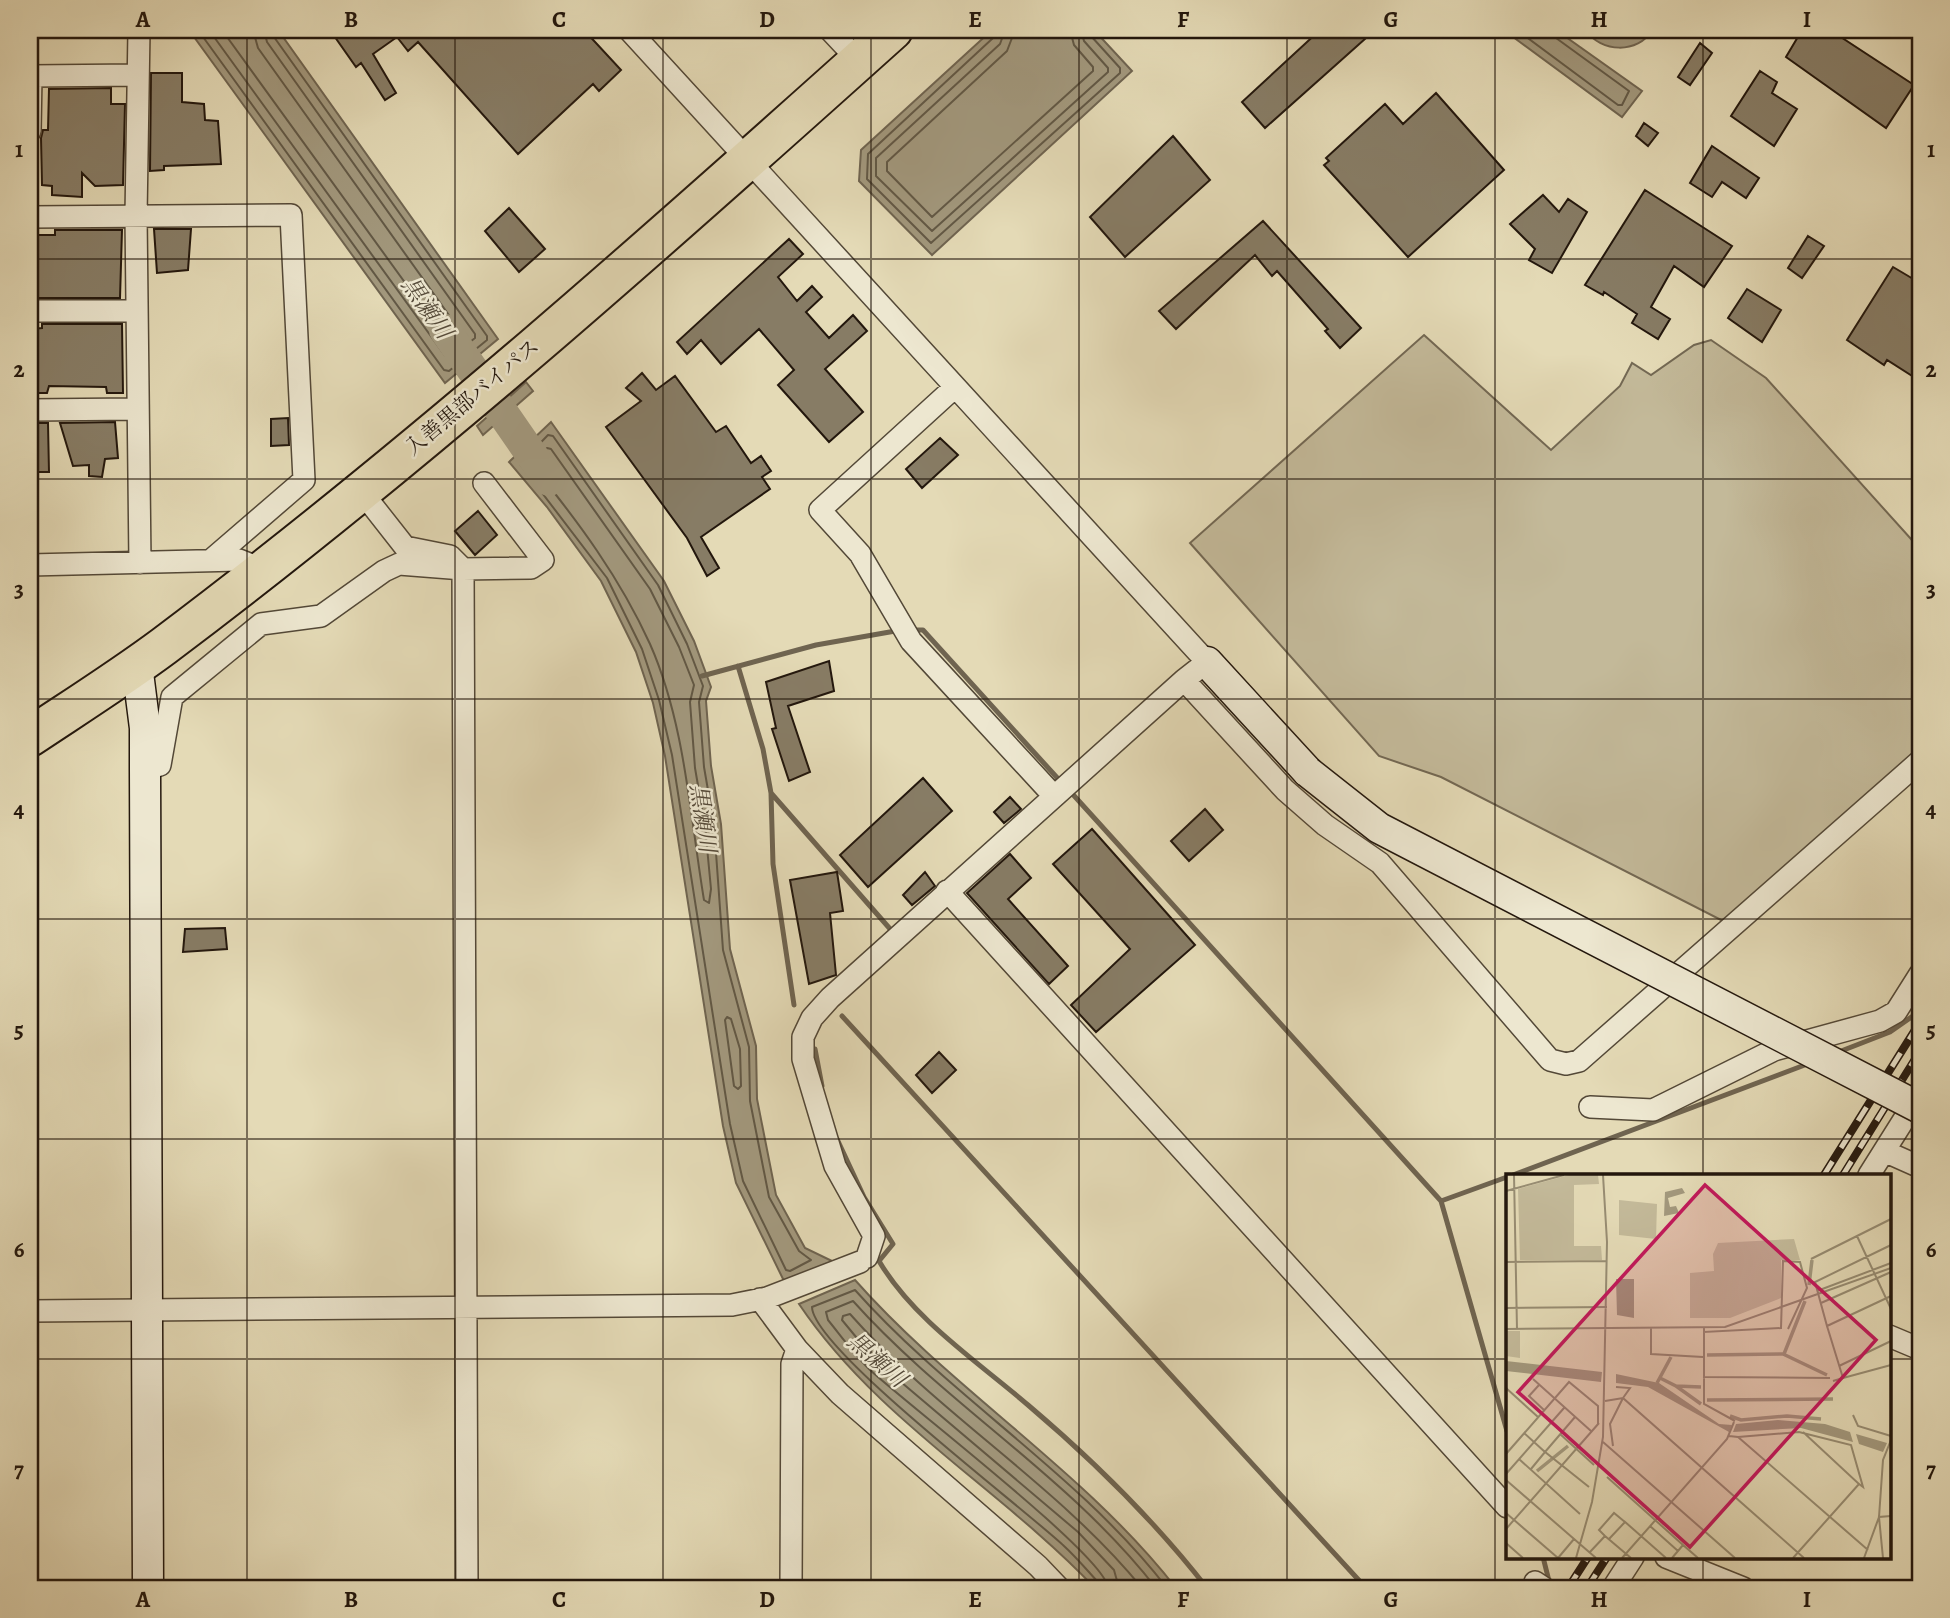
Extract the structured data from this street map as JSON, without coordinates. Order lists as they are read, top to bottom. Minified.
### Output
{"streets":{"highway":["入善黒部バイパス"]},"water":["黒瀬川"],"grid":{"columns":["A","B","C","D","E","F","G","H","I"],"rows":["1","2","3","4","5","6","7"]}}
